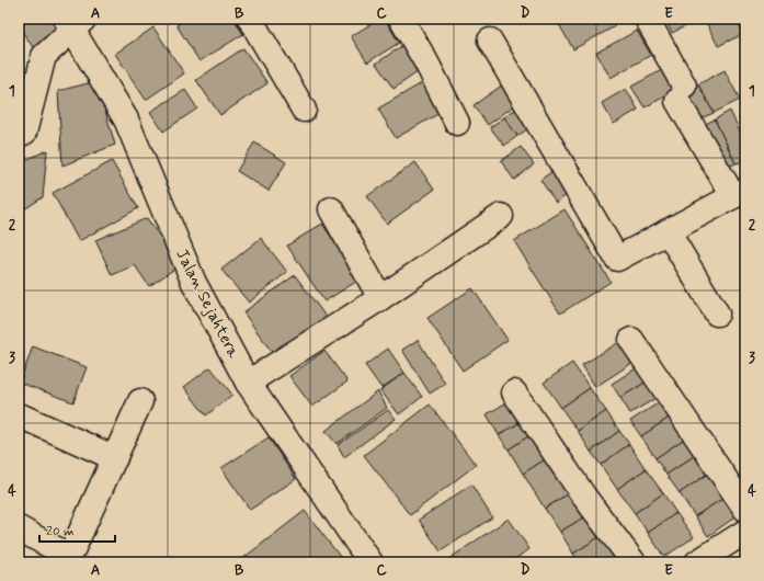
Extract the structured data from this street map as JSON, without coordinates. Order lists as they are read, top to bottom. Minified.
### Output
{"streets":{"street":["Jalan Sejahtera"]},"scale_bar":"20 m","grid":{"columns":["A","B","C","D","E"],"rows":["1","2","3","4"]}}
